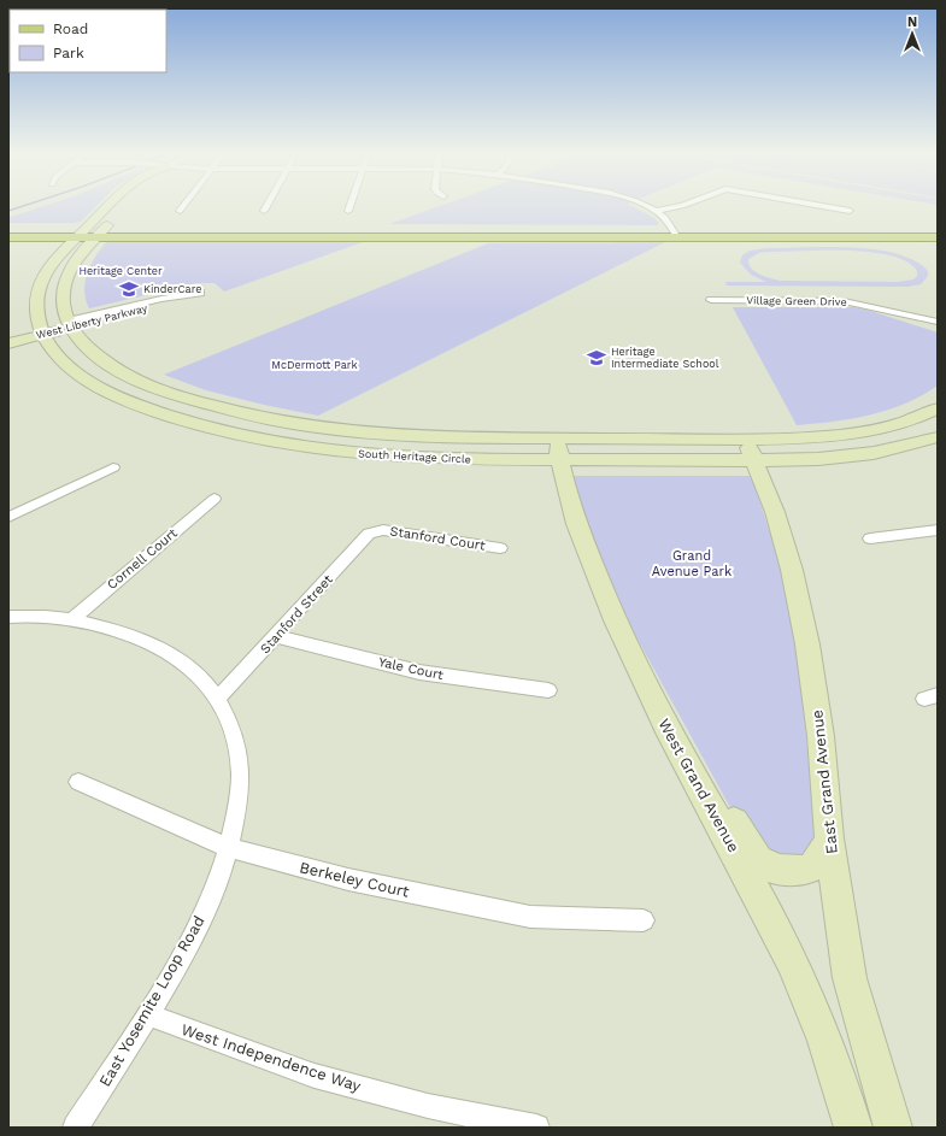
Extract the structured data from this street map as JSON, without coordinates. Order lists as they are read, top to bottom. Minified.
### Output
{"streets":{"street":["Village Green Drive","West Liberty Parkway","South Heritage Circle","Stanford Court","Cornell Court","Stanford Street","Yale Court","East Grand Avenue","West Grand Avenue","Berkeley Court","East Yosemite Loop Road","West Independence Way"]},"crossings":[["West Liberty Parkway","South Heritage Circle"],["South Heritage Circle","East Grand Avenue"],["South Heritage Circle","West Grand Avenue"],["Stanford Court","Stanford Street"],["Cornell Court","East Yosemite Loop Road"],["Stanford Street","Yale Court"],["Stanford Street","East Yosemite Loop Road"],["Berkeley Court","East Yosemite Loop Road"],["East Yosemite Loop Road","West Independence Way"]],"parks":["Heritage Center","McDermott Park","Grand Avenue Park"],"places":{"school or university":["KinderCare","Heritage Intermediate School"]},"legend":["Road","Park"],"north":"top"}
